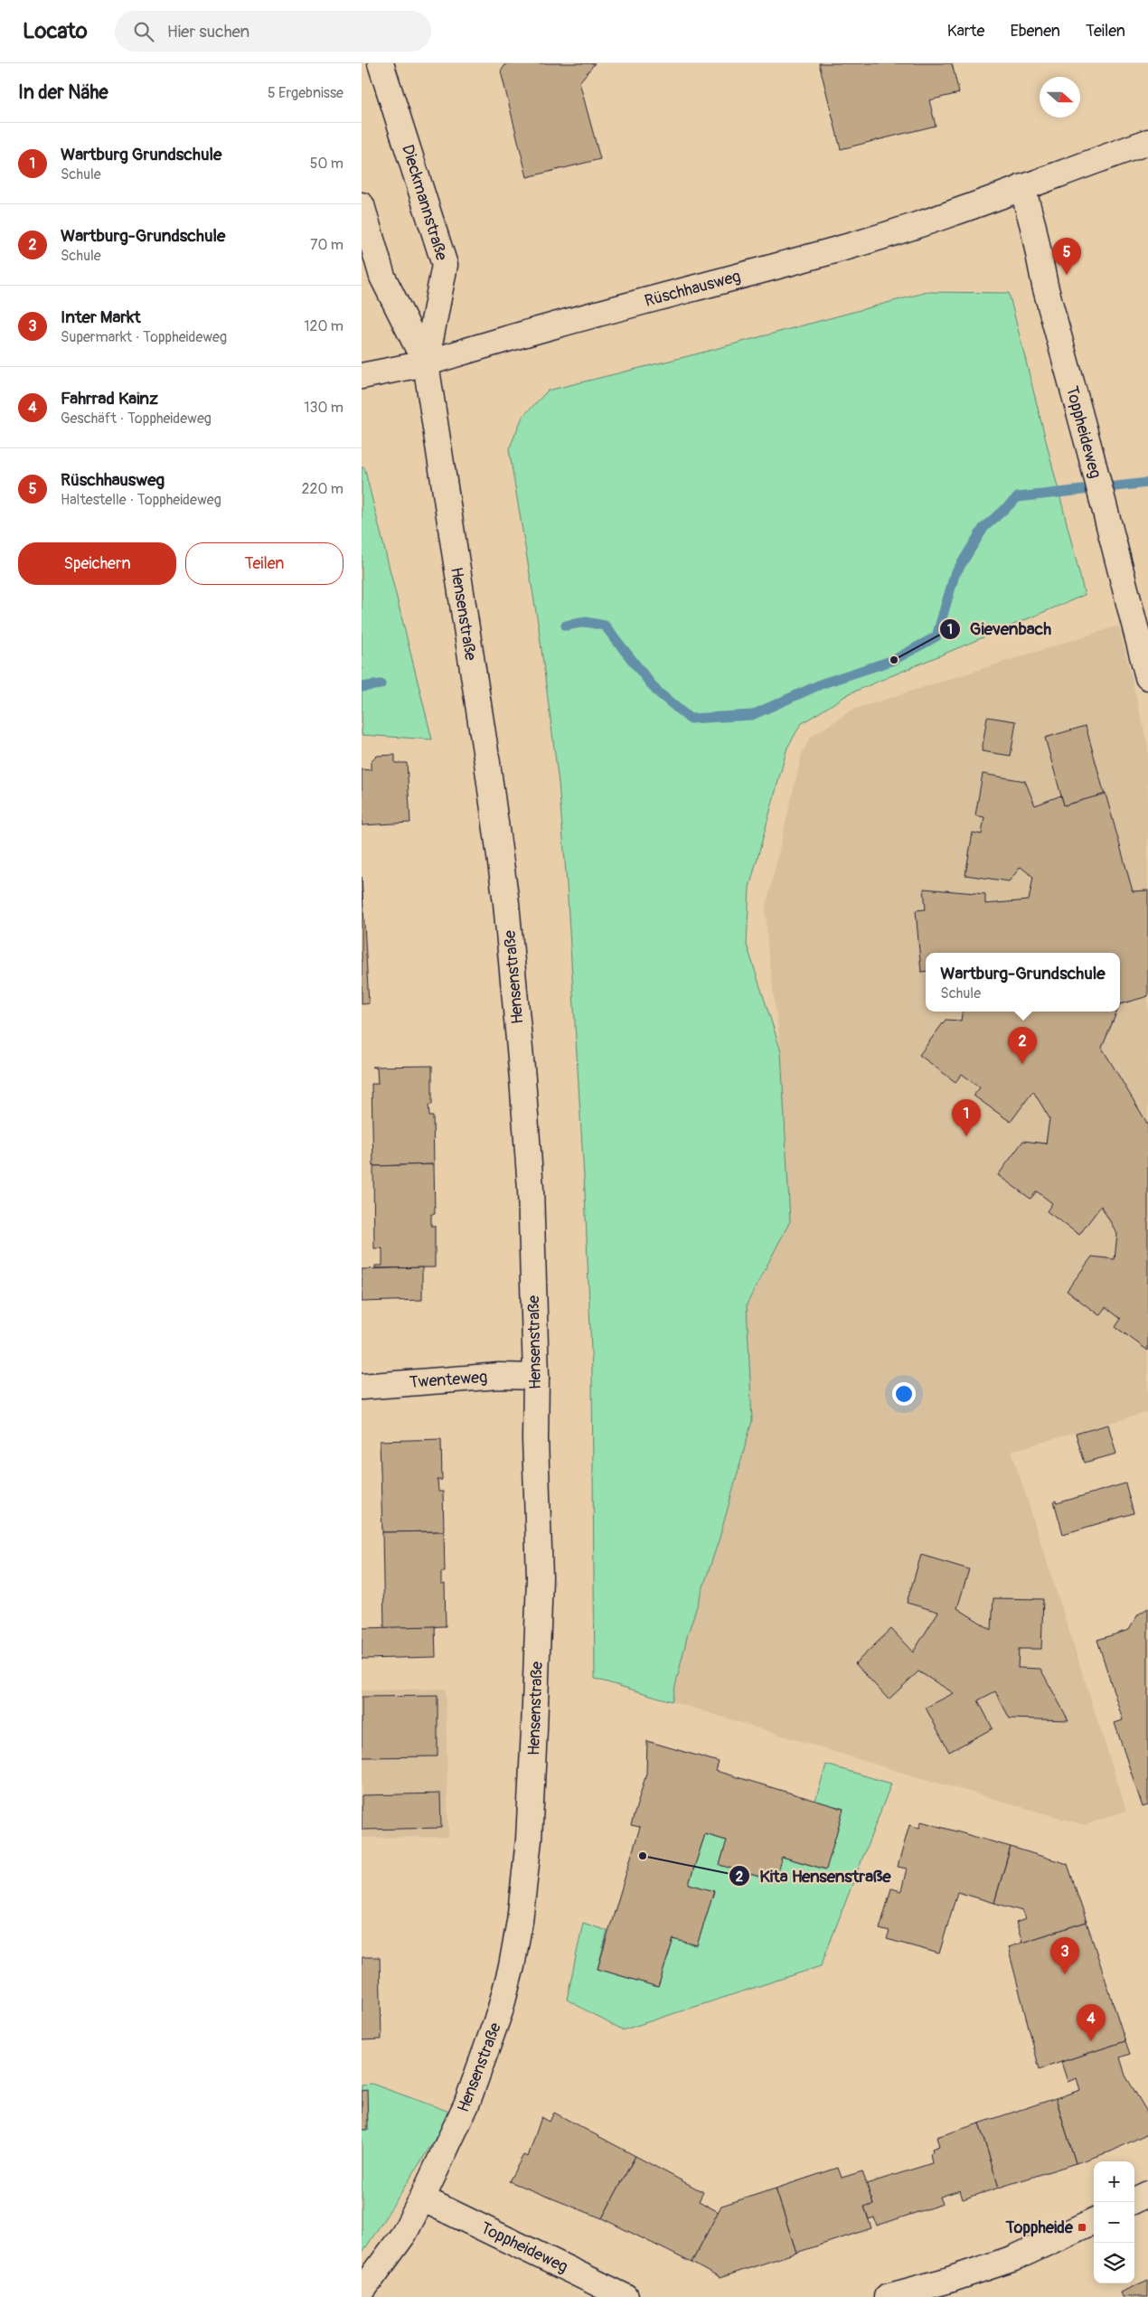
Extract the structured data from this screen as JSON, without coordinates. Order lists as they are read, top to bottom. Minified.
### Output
{"streets":{"main road":["Dieckmannstraße","Rüschhausweg","Toppheideweg","Hensenstraße","Twenteweg"]},"crossings":[["Dieckmannstraße","Rüschhausweg"],["Dieckmannstraße","Hensenstraße"],["Rüschhausweg","Toppheideweg"],["Rüschhausweg","Hensenstraße"],["Toppheideweg","Hensenstraße"],["Hensenstraße","Twenteweg"]],"places":{"other":["Gievenbach","Kita Hensenstraße"],"transit":["Toppheide"]},"north":"right","page":{"header":"Locato","search":"Hier suchen","nav":["Karte","Ebenen","Teilen"],"heading":["In der Nähe","5 Ergebnisse"],"list":[{"mark":"1","name":"Wartburg Grundschule","note":"Schule","value":"50 m"},{"mark":"2","name":"Wartburg-Grundschule","note":"Schule","value":"70 m"},{"mark":"3","name":"Inter Markt","note":"Supermarkt · Toppheideweg","value":"120 m"},{"mark":"4","name":"Fahrrad Kainz","note":"Geschäft · Toppheideweg","value":"130 m"},{"mark":"5","name":"Rüschhausweg","note":"Haltestelle · Toppheideweg","value":"220 m"}],"pins":["5","2","1","3","4"],"buttons":["Speichern","Teilen"],"popup":["Wartburg-Grundschule","Schule"],"map_buttons":["+","−"]}}
